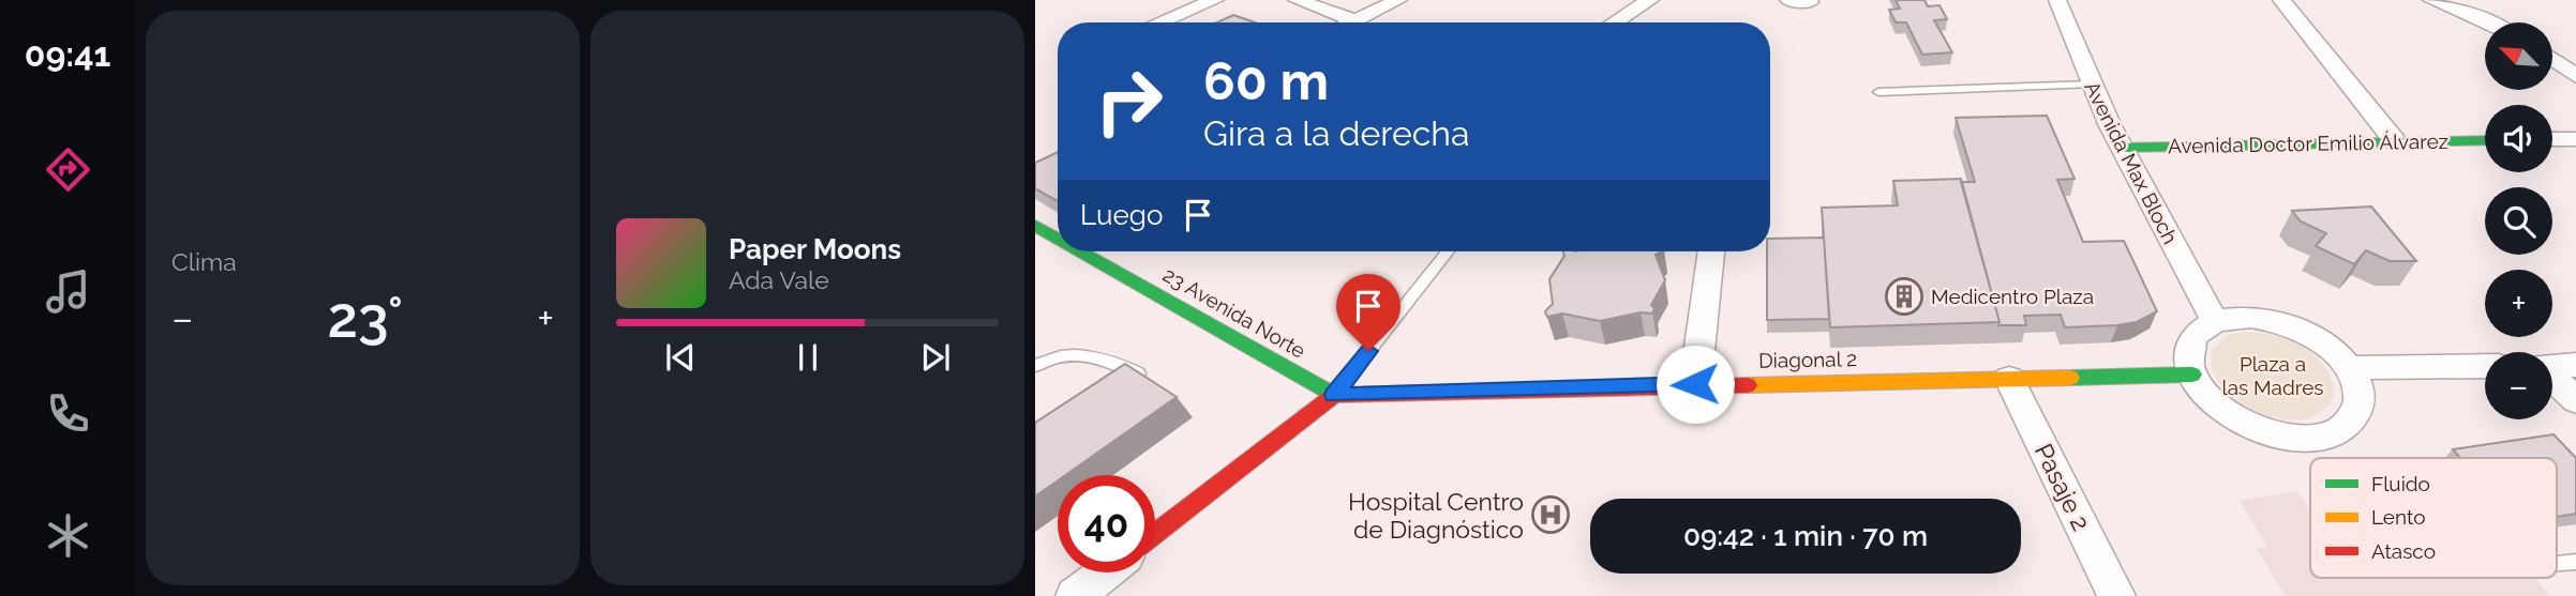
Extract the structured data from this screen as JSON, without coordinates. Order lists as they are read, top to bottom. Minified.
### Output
{"streets":{"street":["Avenida Doctor Emilio Álvarez","Avenida Max Bloch","23 Avenida Norte","Diagonal 2","Pasaje 2"]},"crossings":[["Avenida Doctor Emilio Álvarez","Avenida Max Bloch"],["Avenida Max Bloch","Diagonal 2"],["23 Avenida Norte","Diagonal 2"],["Diagonal 2","Pasaje 2"]],"parks":["Plaza a las Madres"],"places":{"building":["Medicentro Plaza"],"hospital":["Hospital Centro de Diagnóstico"]},"legend":["Fluido","Lento","Atasco"],"north":"top left","page":{"tabs":"09:41","tile":"Clima","map_buttons":["+","−"],"turn":["60 m","Gira a la derecha"],"then":"Luego","song":["Paper Moons","Ada Vale"],"heat":["−","23°","+"],"limit":"40","trip":"09:42 · 1 min · 70 m"}}
